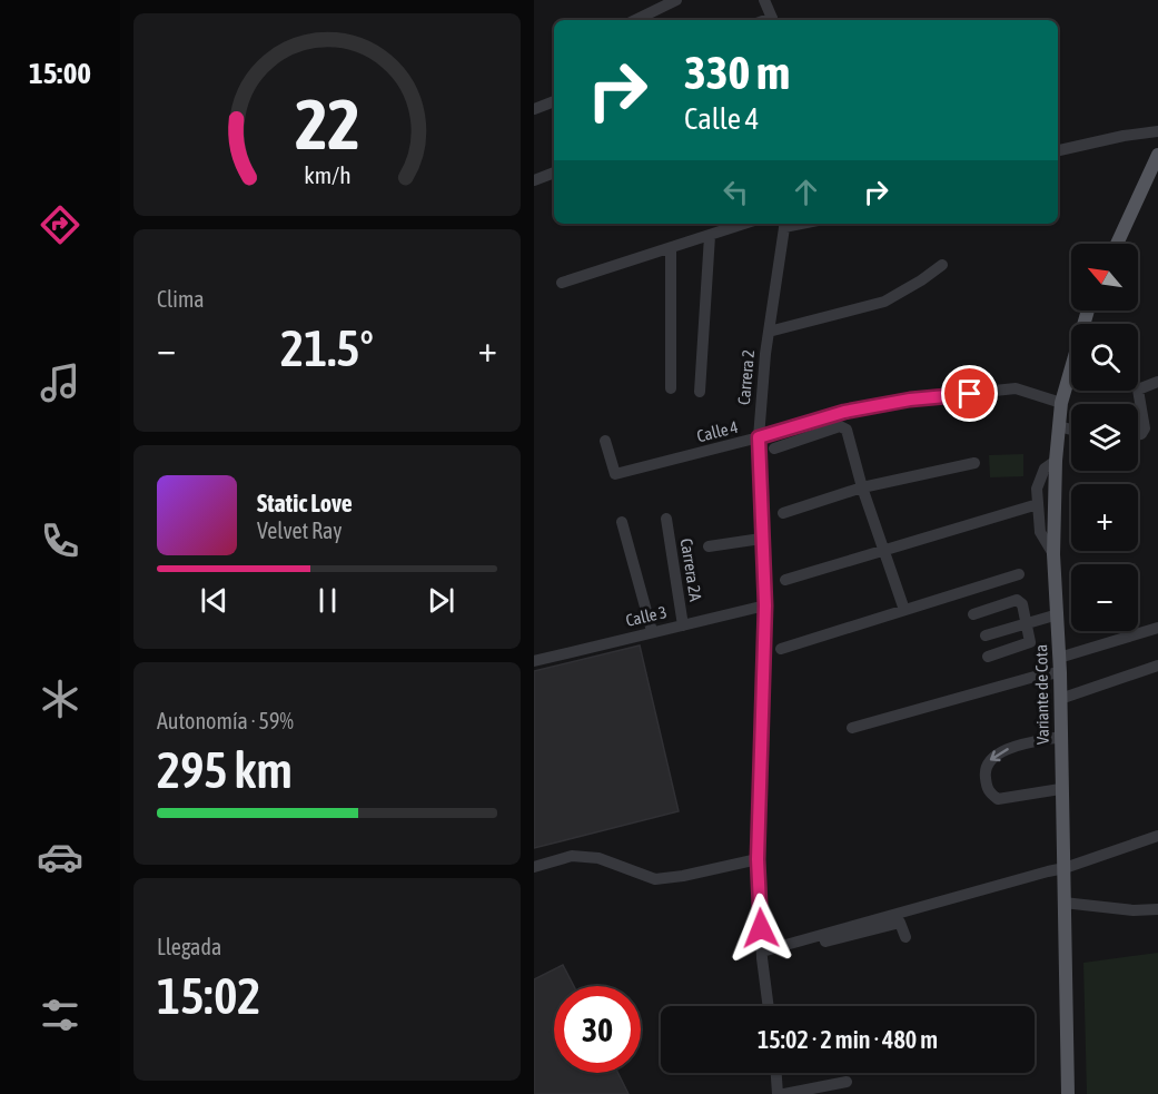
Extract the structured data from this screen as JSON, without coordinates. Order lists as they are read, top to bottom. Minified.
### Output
{"streets":{"main road":["Variante de Cota"],"street":["Carrera 2","Calle 4","Carrera 2A","Calle 3"]},"crossings":[["Carrera 2","Calle 4"],["Carrera 2","Calle 3"],["Calle 4","Variante de Cota"],["Carrera 2A","Calle 3"]],"north":"top left","page":{"tabs":"15:00","turn":["330 m","Calle 4"],"tile":["Clima",["Autonomía · 59%","295 km"],["Llegada","15:02"]],"map_buttons":["+","−"],"heat":["−","21.5°","+"],"song":["Static Love","Velvet Ray"],"limit":"30","trip":"15:02 · 2 min · 480 m","gauge":["22","km/h"]}}
